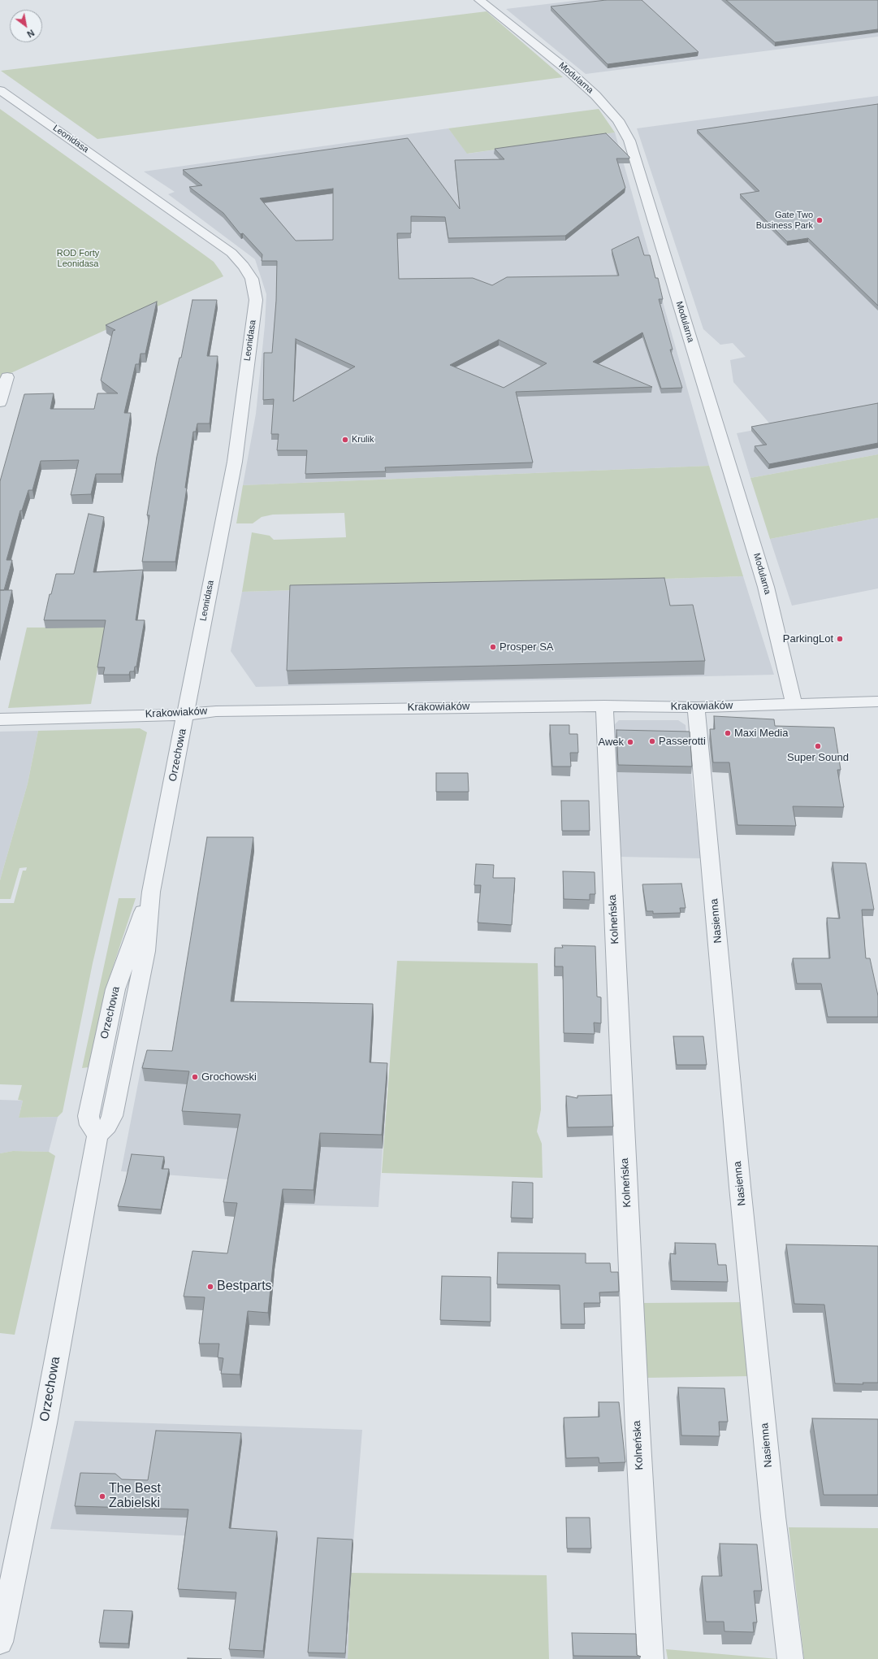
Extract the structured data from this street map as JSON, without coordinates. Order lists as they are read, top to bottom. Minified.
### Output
{"streets":{"street":["Modularna","Leonidasa","Krakowiaków","Orzechowa","Kolneńska","Nasienna"]},"crossings":[["Modularna","Krakowiaków"],["Leonidasa","Krakowiaków"],["Leonidasa","Orzechowa"],["Krakowiaków","Orzechowa"],["Krakowiaków","Kolneńska"],["Krakowiaków","Nasienna"]],"parks":["ROD Forty Leonidasa"],"places":["Gate Two Business Park","Krulik","ParkingLot","Prosper SA","Maxi Media","Passerotti","Awek","Super Sound","Grochowski","Bestparts","The Best Zabielski"],"north":"bottom right"}
